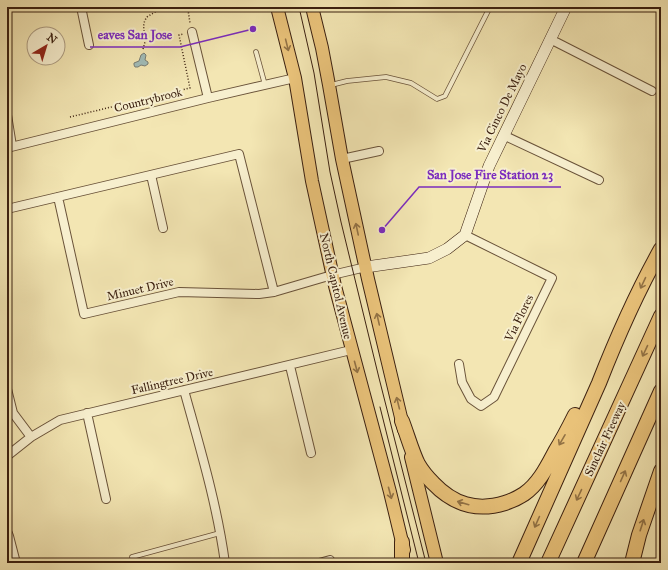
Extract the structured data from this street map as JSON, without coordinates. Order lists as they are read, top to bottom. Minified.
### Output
{"streets":{"highway":["Sinclair Freeway"],"main road":["North Capitol Avenue"],"street":["Countrybrook","Via Cinco De Mayo","Minuet Drive","Via Flores","Fallingtree Drive"]},"crossings":[["Countrybrook","North Capitol Avenue"],["Via Cinco De Mayo","Via Flores"],["North Capitol Avenue","Minuet Drive"],["North Capitol Avenue","Fallingtree Drive"]],"places":["eaves San Jose","San Jose Fire Station 23"],"north":"top right"}
